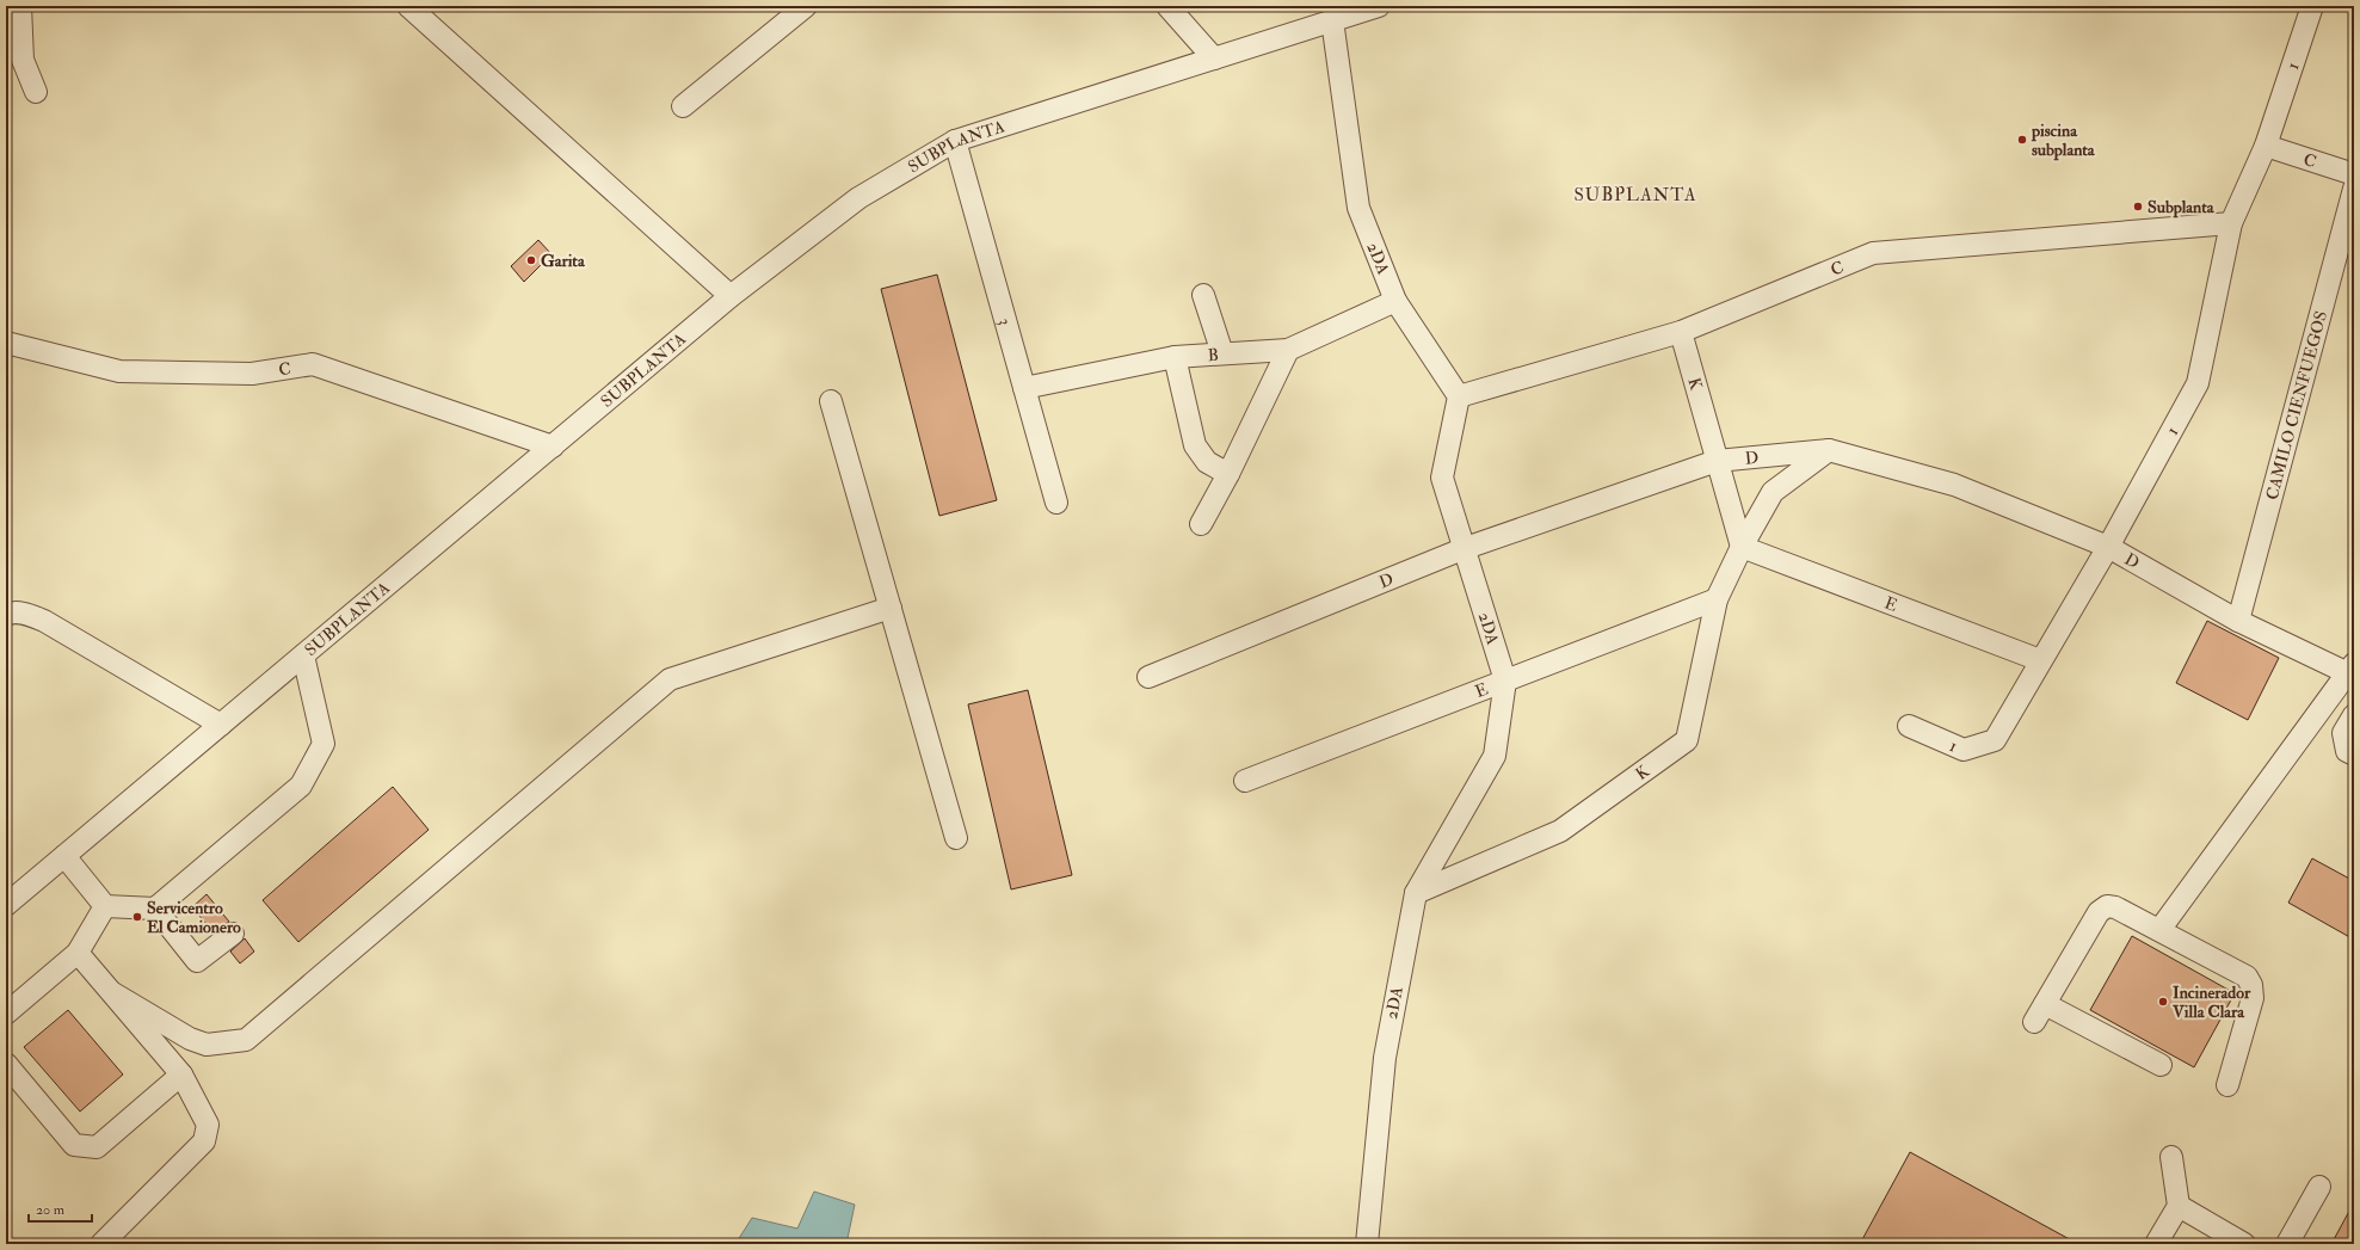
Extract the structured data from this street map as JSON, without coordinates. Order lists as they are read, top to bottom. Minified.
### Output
{"streets":{"street":["1","SUBPLANTA","C","2DA","3","B","K","CAMILO CIENFUEGOS","D","E"]},"crossings":[["1","C"],["1","D"],["1","E"],["SUBPLANTA","C"],["SUBPLANTA","2DA"],["SUBPLANTA","3"],["C","2DA"],["C","K"],["2DA","B"],["2DA","K"],["2DA","D"],["2DA","E"],["3","B"],["K","D"],["K","E"],["CAMILO CIENFUEGOS","D"]],"districts":["SUBPLANTA"],"places":["piscina subplanta","Subplanta","Garita","Servicentro El Camionero","Incinerador Villa Clara"],"scale_bar":"20 m"}
